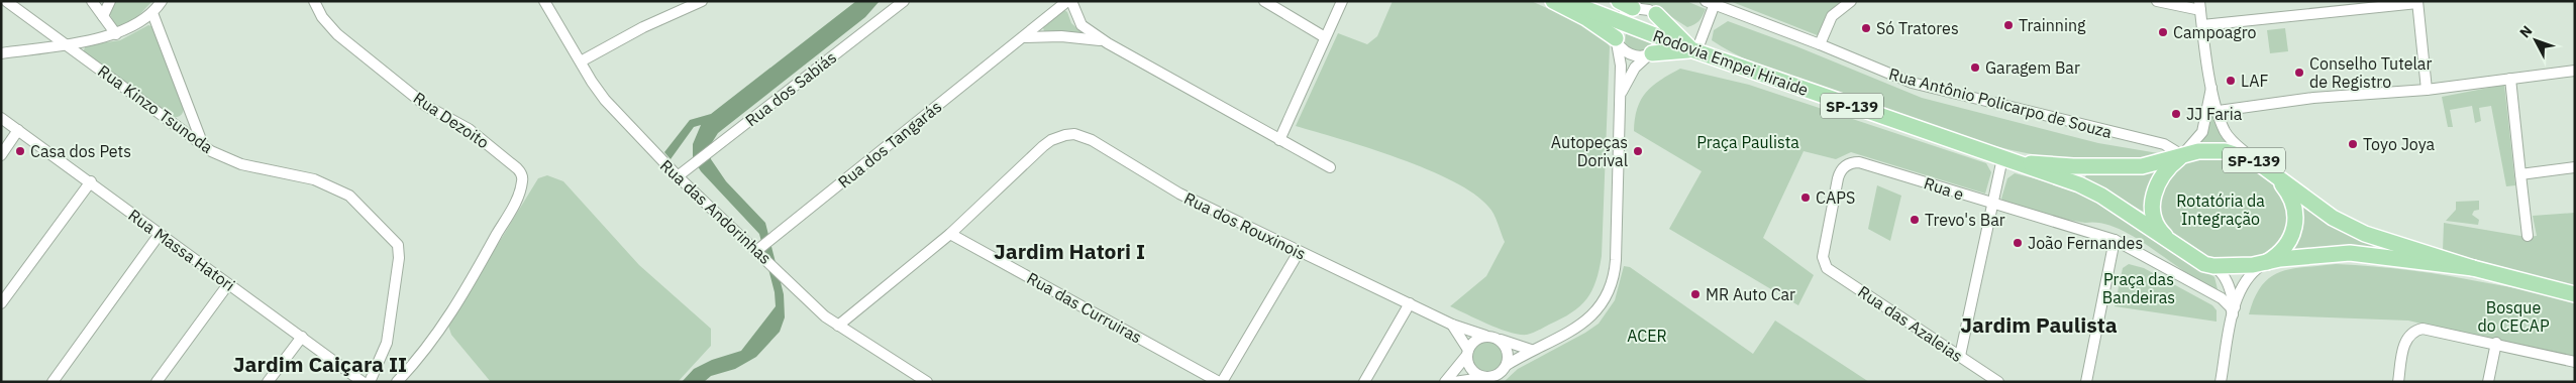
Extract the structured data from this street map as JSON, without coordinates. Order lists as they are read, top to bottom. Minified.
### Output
{"streets":{"main road":["Rodovia Empei Hiraide","SP-139"],"street":["Rua dos Sabiás","Rua Antônio Policarpo de Souza","Rua Kinzo Tsunoda","Rua Dezoito","Rua dos Tangarás","Rua e","Rua das Andorinhas","Rua dos Rouxinois","Rua Massa Hatori","Rua das Curruiras","Rua das Azaleias"]},"crossings":[["Rodovia Empei Hiraide","Rua Antônio Policarpo de Souza"],["Rua dos Sabiás","Rua das Andorinhas"],["Rua dos Tangarás","Rua das Andorinhas"],["Rua e","Rua das Azaleias"],["Rua das Andorinhas","Rua dos Rouxinois"],["Rua dos Rouxinois","Rua das Curruiras"]],"districts":["Jardim Hatori I","Jardim Paulista","Jardim Caiçara II"],"parks":["Praça Paulista","Rotatória da Integração","Praça das Bandeiras","Bosque do CECAP","ACER"],"places":["Trainning","Só Tratores","Campoagro","Garagem Bar","Conselho Tutelar de Registro","LAF","JJ Faria","Toyo Joya","Casa dos Pets","Autopeças Dorival","CAPS","Trevo's Bar","João Fernandes","MR Auto Car"],"north":"top left"}
